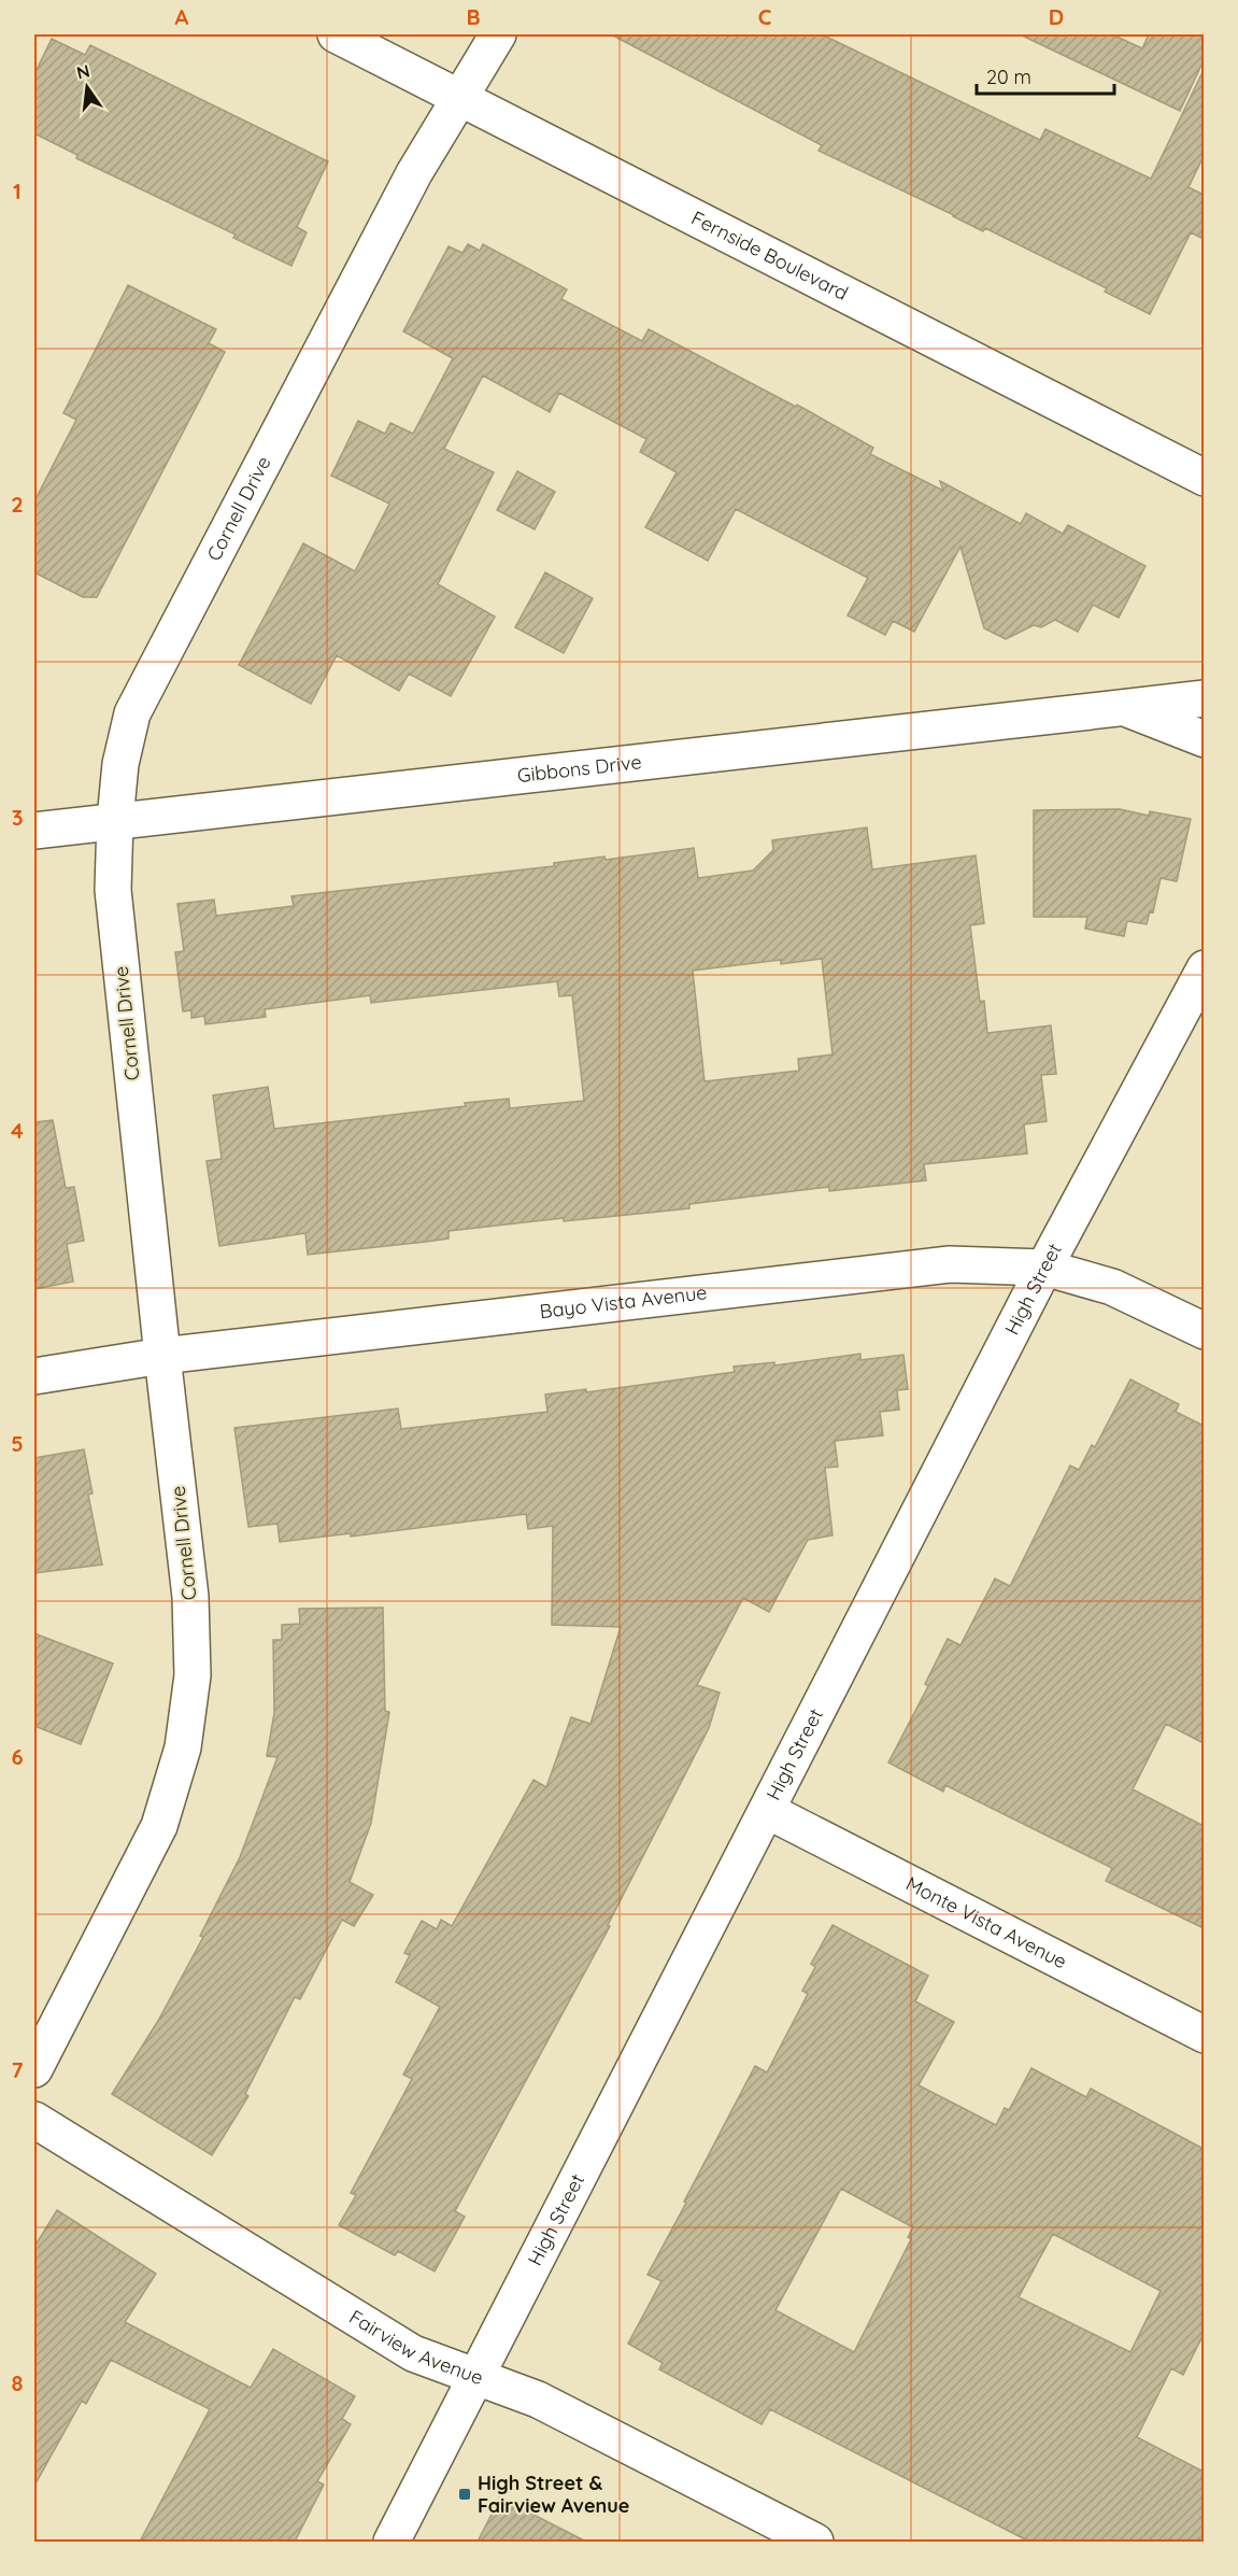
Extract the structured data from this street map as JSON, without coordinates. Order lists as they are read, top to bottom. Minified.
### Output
{"streets":{"street":["Fernside Boulevard","Cornell Drive","Gibbons Drive","High Street","Bayo Vista Avenue","Monte Vista Avenue","Fairview Avenue"]},"crossings":[["Fernside Boulevard","Cornell Drive"],["Cornell Drive","Gibbons Drive"],["Cornell Drive","Bayo Vista Avenue"],["High Street","Bayo Vista Avenue"],["High Street","Monte Vista Avenue"],["High Street","Fairview Avenue"]],"places":{"transit":["High Street & Fairview Avenue"]},"scale_bar":"20 m","north":"top","grid":{"columns":["A","B","C","D"],"rows":["1","2","3","4","5","6","7","8"]}}
